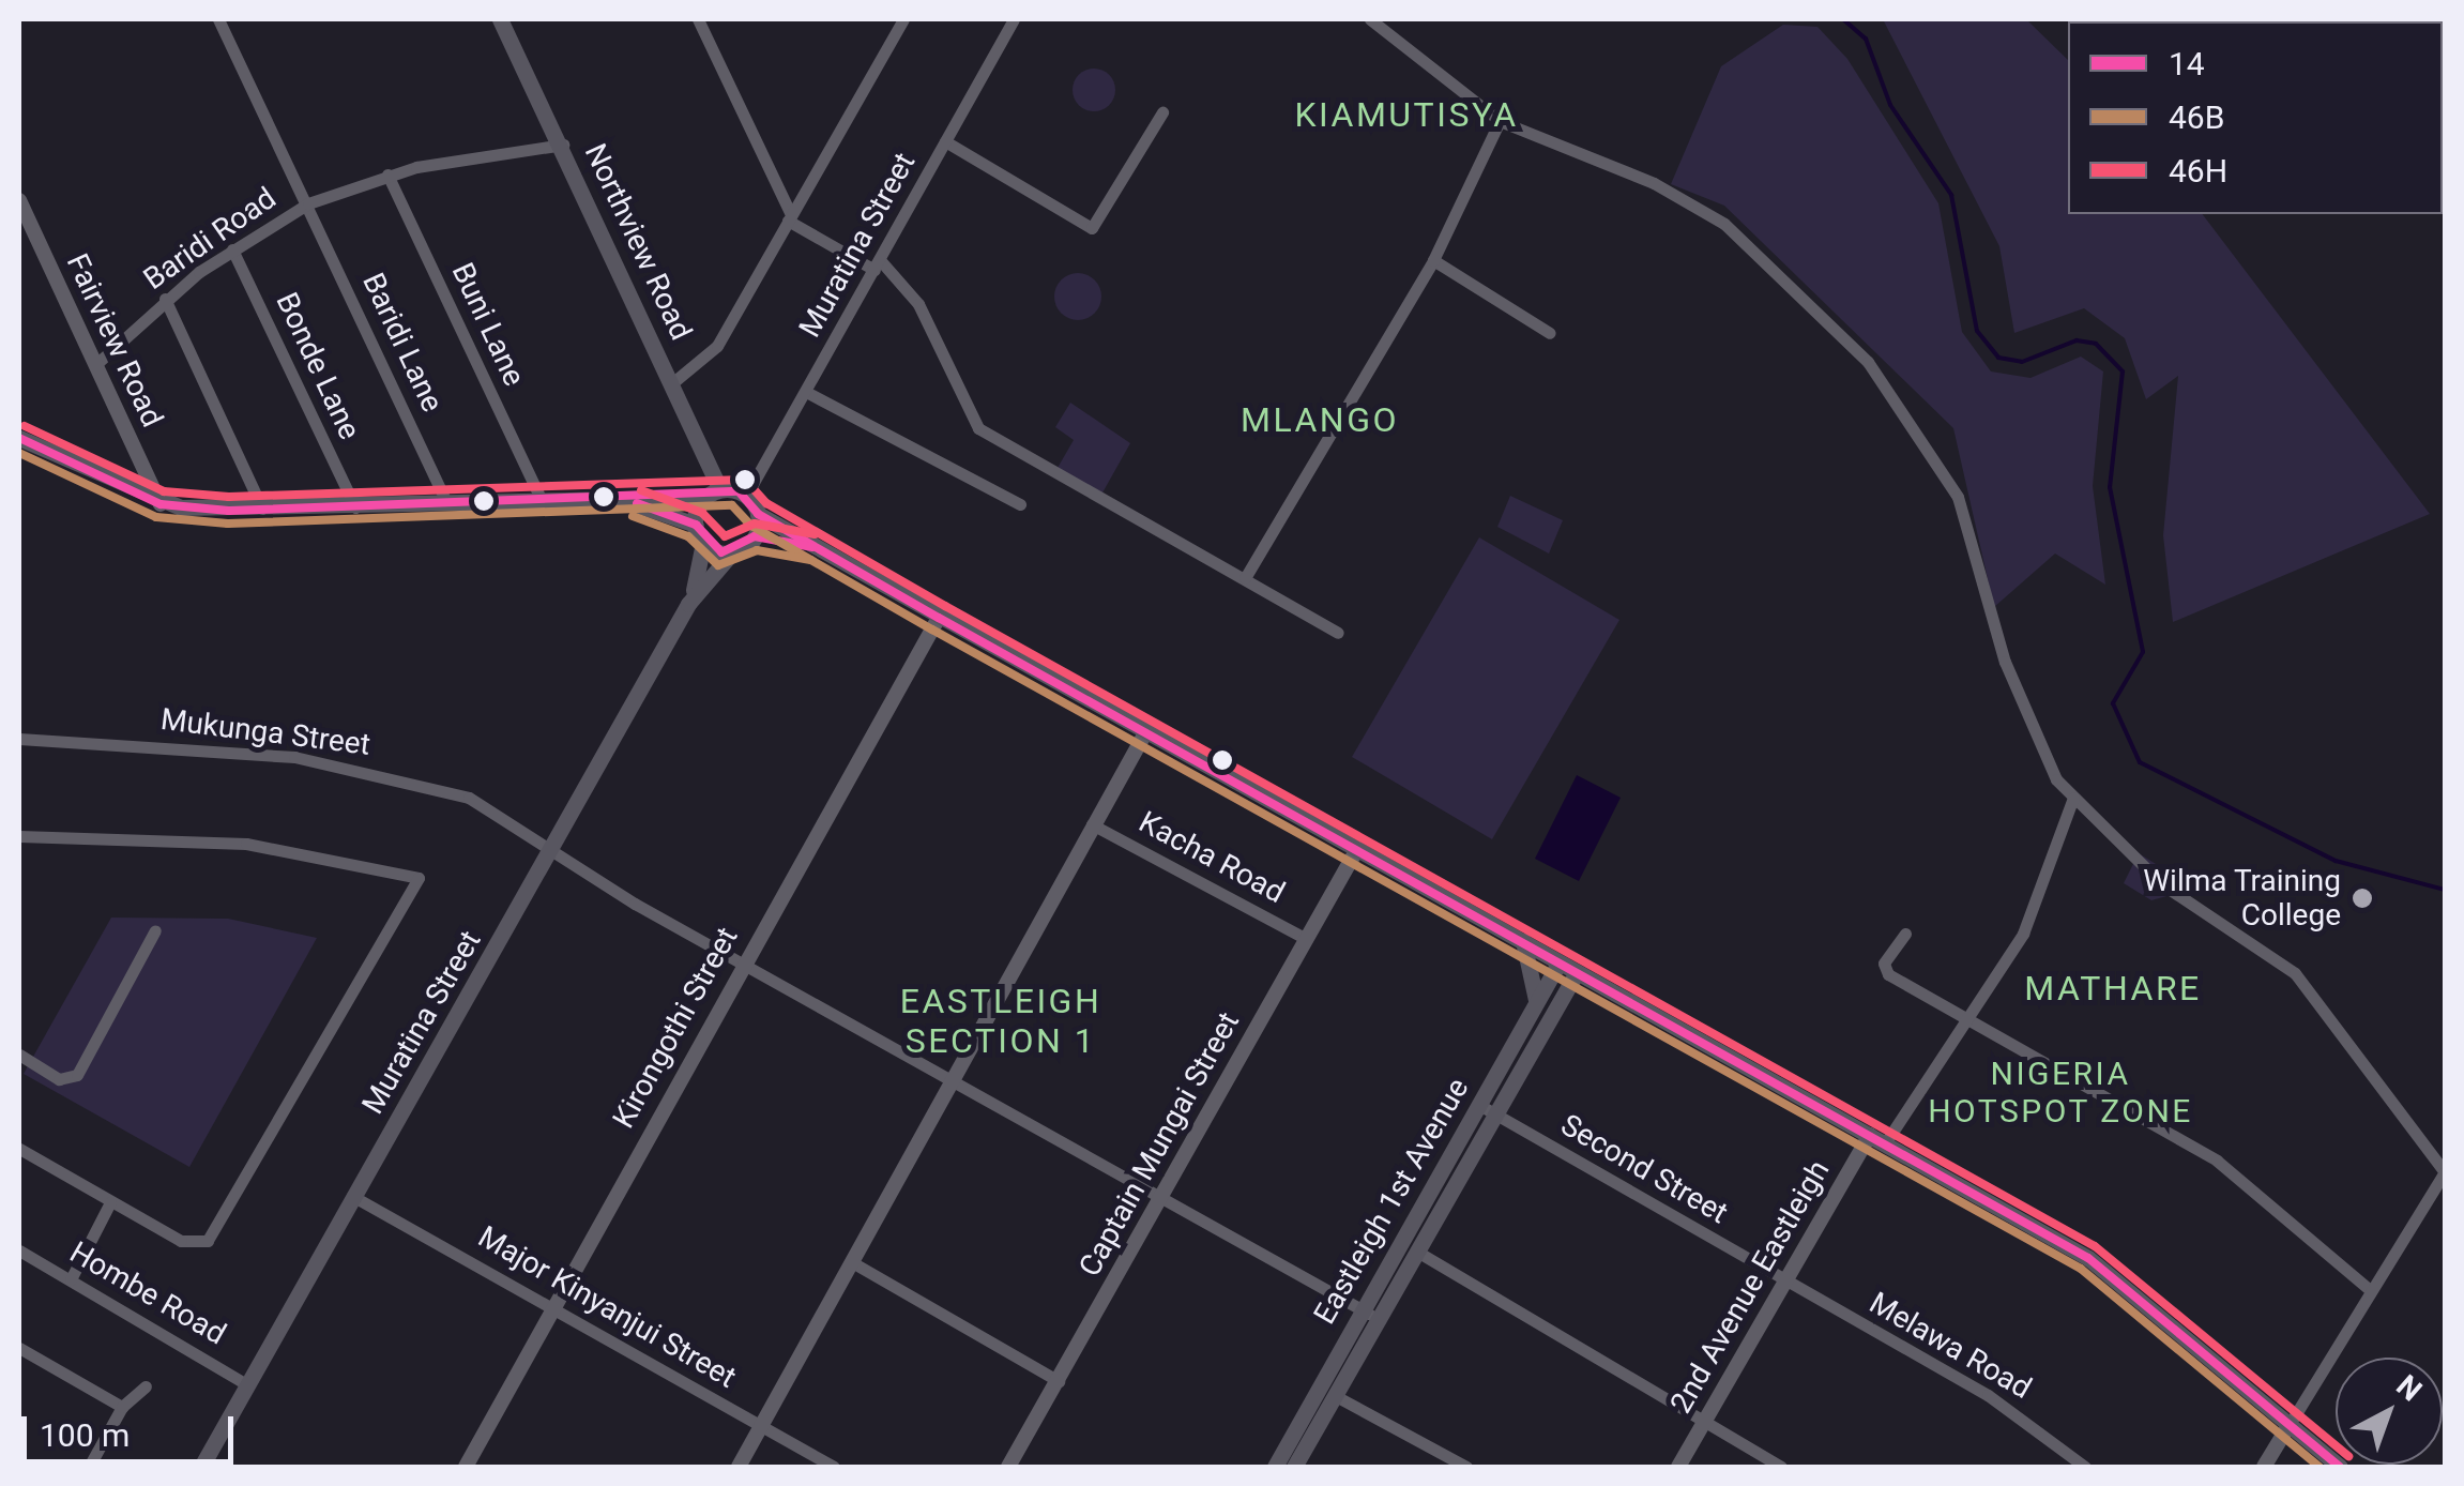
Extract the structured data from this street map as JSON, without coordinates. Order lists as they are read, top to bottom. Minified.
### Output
{"streets":{"main road":["Northview Road","Muratina Street","Eastleigh 1st Avenue"],"street":["Baridi Road","Buni Lane","Fairview Road","Baridi Lane","Bonde Lane","Mukunga Street","Kacha Road","Kirongothi Street","Captain Mungai Street","Second Street","2nd Avenue Eastleigh","Hombe Road","Major Kinyanjui Street","Melawa Road"]},"crossings":[["Baridi Road","Northview Road"],["Baridi Road","Buni Lane"],["Baridi Road","Fairview Road"],["Baridi Road","Baridi Lane"],["Baridi Road","Bonde Lane"],["Northview Road","Muratina Street"],["Muratina Street","Mukunga Street"],["Muratina Street","Hombe Road"],["Muratina Street","Major Kinyanjui Street"],["Mukunga Street","Kirongothi Street"],["Mukunga Street","Captain Mungai Street"],["Mukunga Street","Eastleigh 1st Avenue"],["Kacha Road","Captain Mungai Street"],["Kirongothi Street","Major Kinyanjui Street"],["Second Street","Eastleigh 1st Avenue"],["Second Street","2nd Avenue Eastleigh"],["Second Street","Melawa Road"],["2nd Avenue Eastleigh","Melawa Road"]],"districts":["KIAMUTISYA","MLANGO","MATHARE","EASTLEIGH SECTION 1","NIGERIA HOTSPOT ZONE"],"places":["Wilma Training College"],"lines":["transit line 46H","transit line 14","transit line 46B"],"legend":["14","46B","46H"],"scale_bar":"100 m","north":"top right"}
